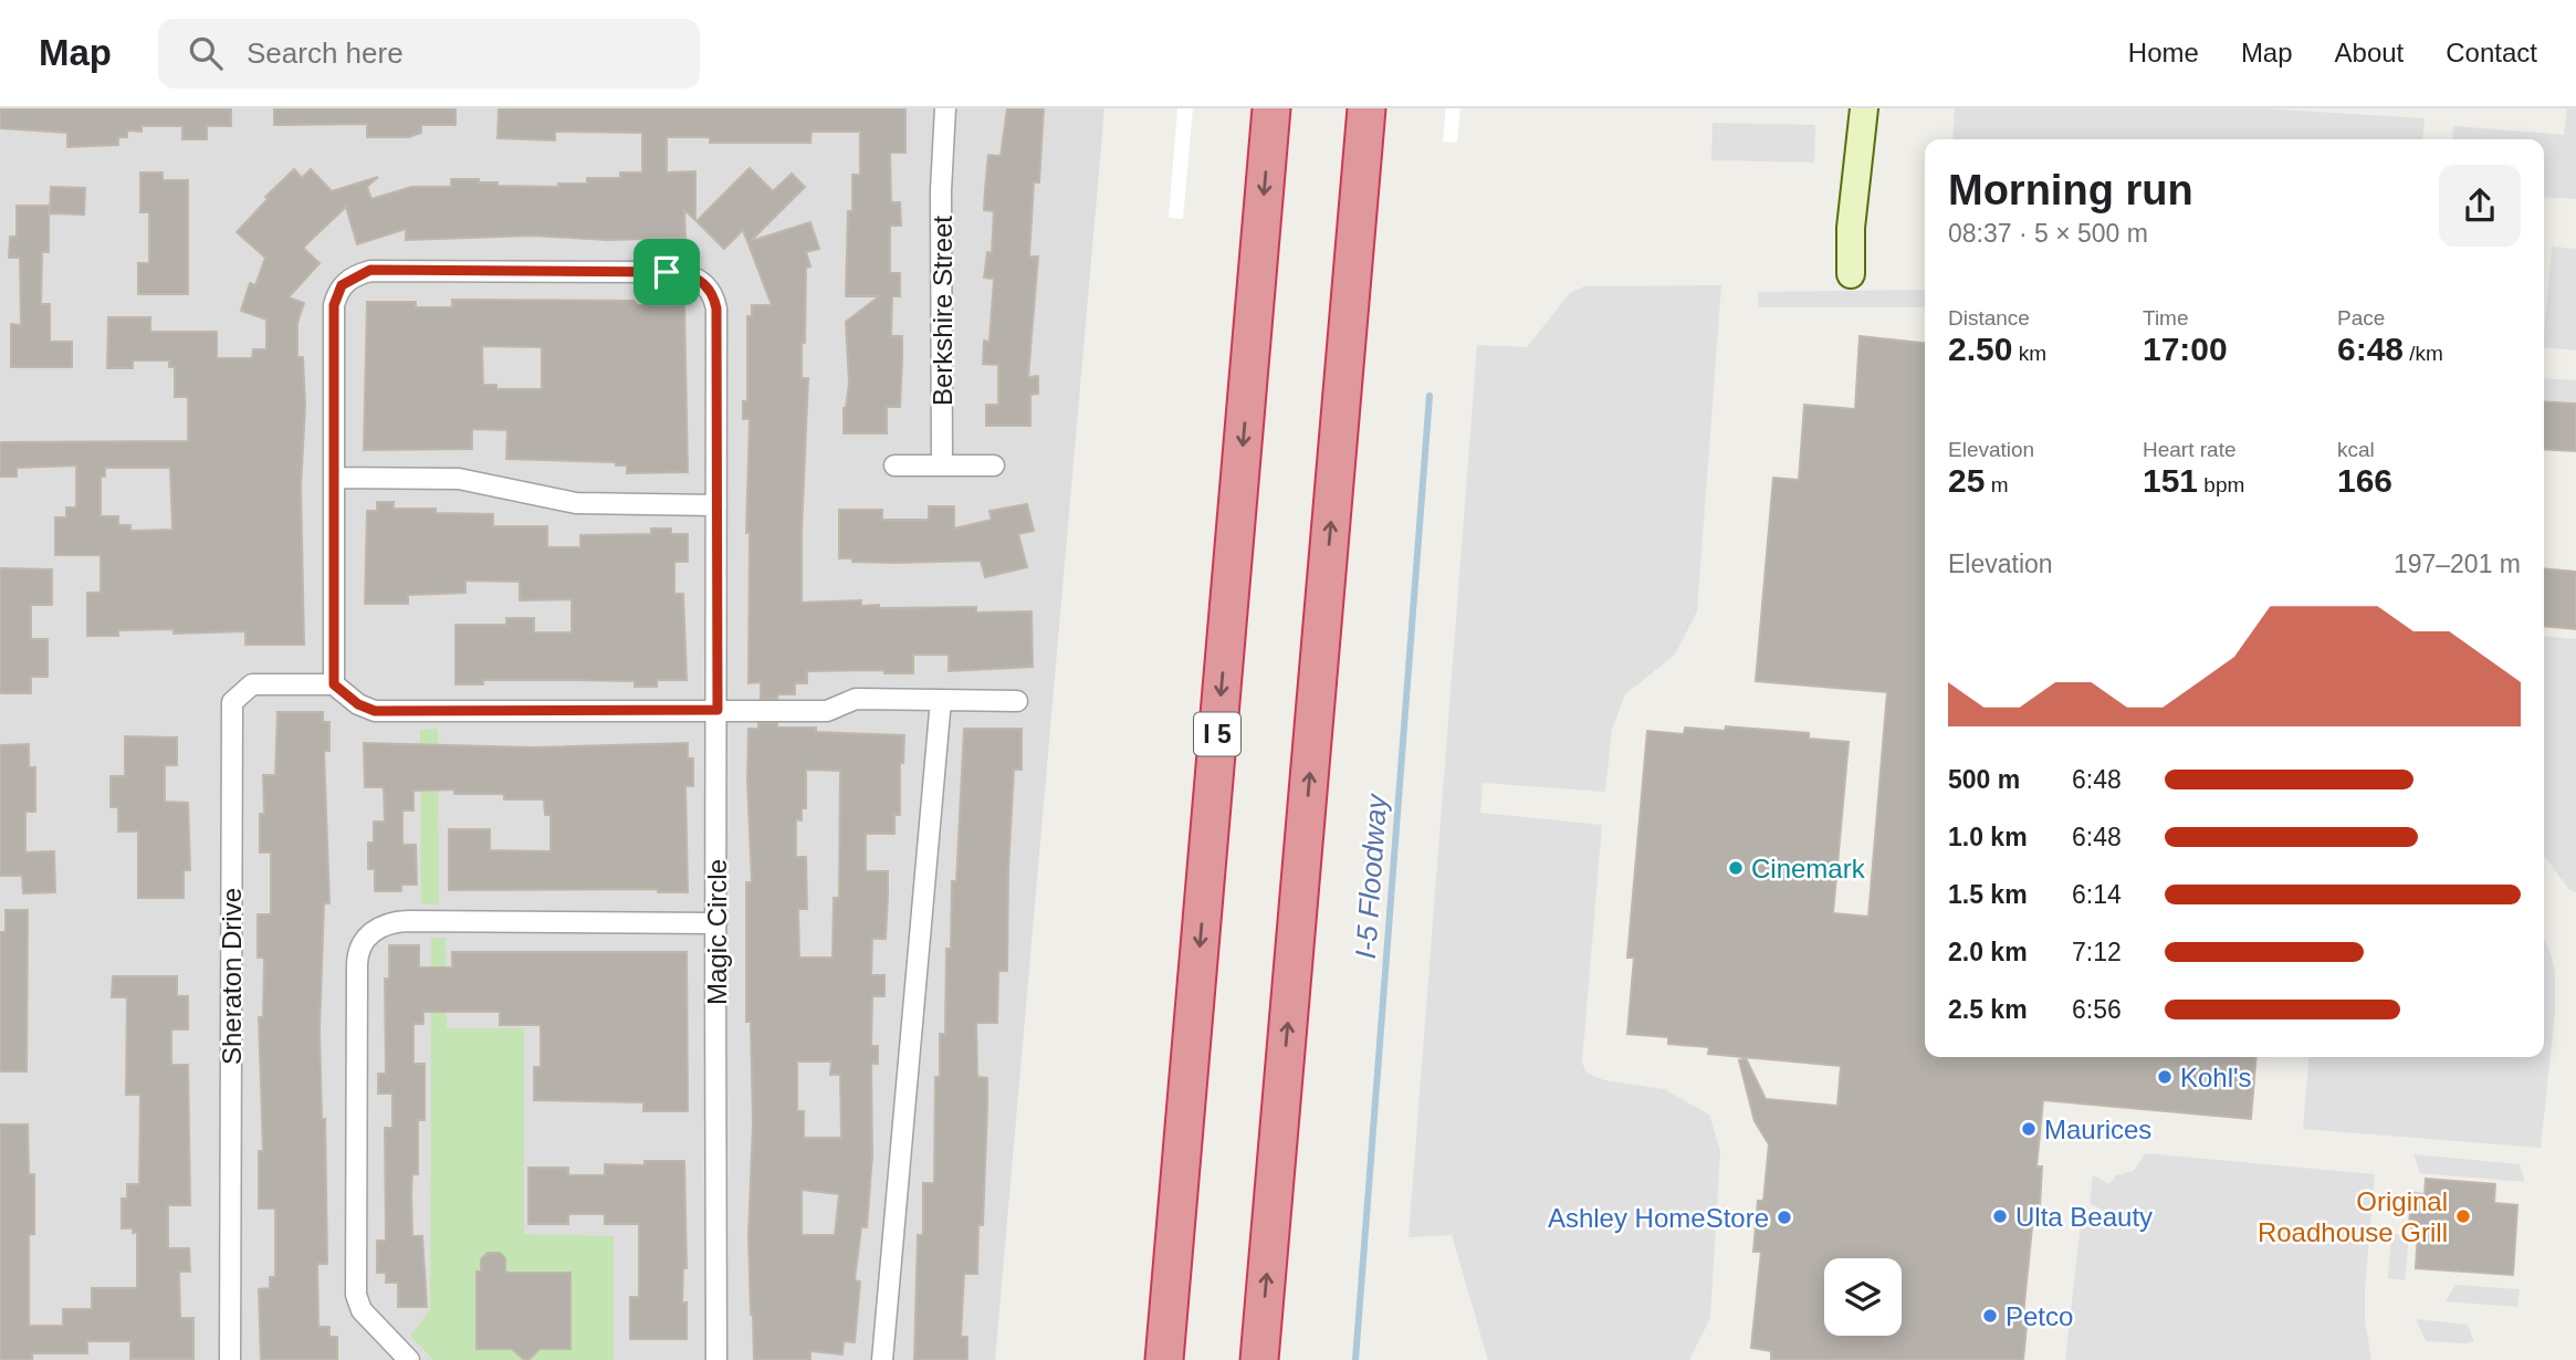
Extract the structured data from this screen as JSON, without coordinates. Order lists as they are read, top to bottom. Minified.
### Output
{"streets":{"highway":["I 5"],"street":["Berkshire Street","Magic Circle","Sheraton Drive"]},"crossings":[["Magic Circle","Sheraton Drive"]],"water":["I-5 Floodway"],"places":["Cinemark","Kohl's","Maurices","Ulta Beauty","Original Roadhouse Grill","Ashley HomeStore","Petco"],"page":{"header":"Map","search":"Search here","nav":["Home","Map","About","Contact"],"heading":["Morning run","08:37 · 5 × 500 m"],"stats":[["Distance","2.50 km"],["Time","17:00"],["Pace","6:48 /km"],["Elevation","25 m"],["Heart rate","151 bpm"],["kcal","166"]],"chart":["Elevation","197–201 m"],"list":[{"name":"500 m","note":"6:48"},{"name":"1.0 km","note":"6:48"},{"name":"1.5 km","note":"6:14"},{"name":"2.0 km","note":"7:12"},{"name":"2.5 km","note":"6:56"}]}}
